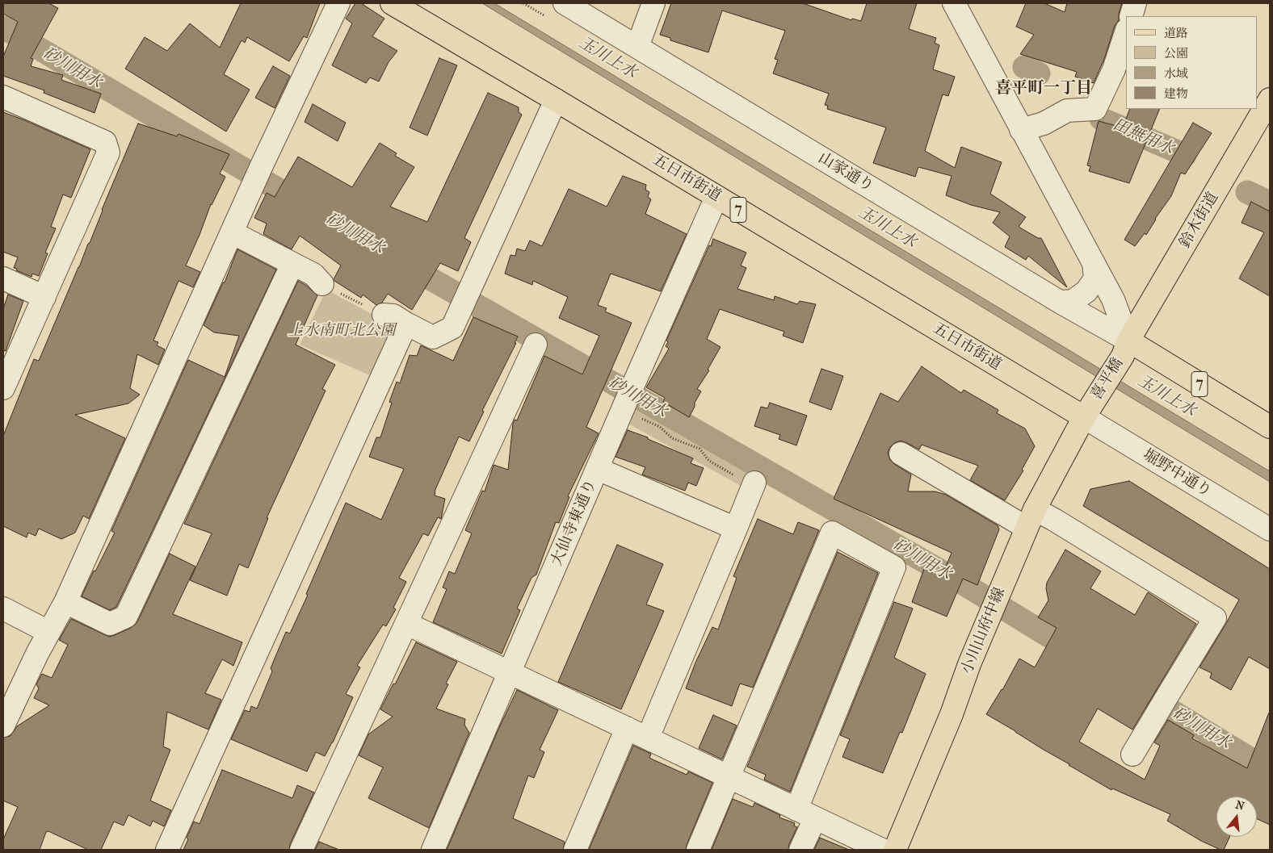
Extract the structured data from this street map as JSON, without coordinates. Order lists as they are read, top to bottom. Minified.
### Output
{"streets":{"main road":["五日市街道","7","鈴木街道","喜平橋","小川山府中線"],"street":["山家通り","堀野中通り","大仙寺東通り"]},"crossings":[["山家通り","7"],["山家通り","鈴木街道"],["山家通り","喜平橋"],["五日市街道","喜平橋"],["五日市街道","堀野中通り"],["五日市街道","大仙寺東通り"],["五日市街道","小川山府中線"],["7","鈴木街道"],["7","喜平橋"],["鈴木街道","喜平橋"],["喜平橋","堀野中通り"],["喜平橋","小川山府中線"],["堀野中通り","小川山府中線"]],"districts":["喜平町一丁目"],"water":["玉川上水","砂川用水","田無用水"],"parks":["上水南町北公園"],"legend":["道路","公園","水域","建物"],"north":"top"}
